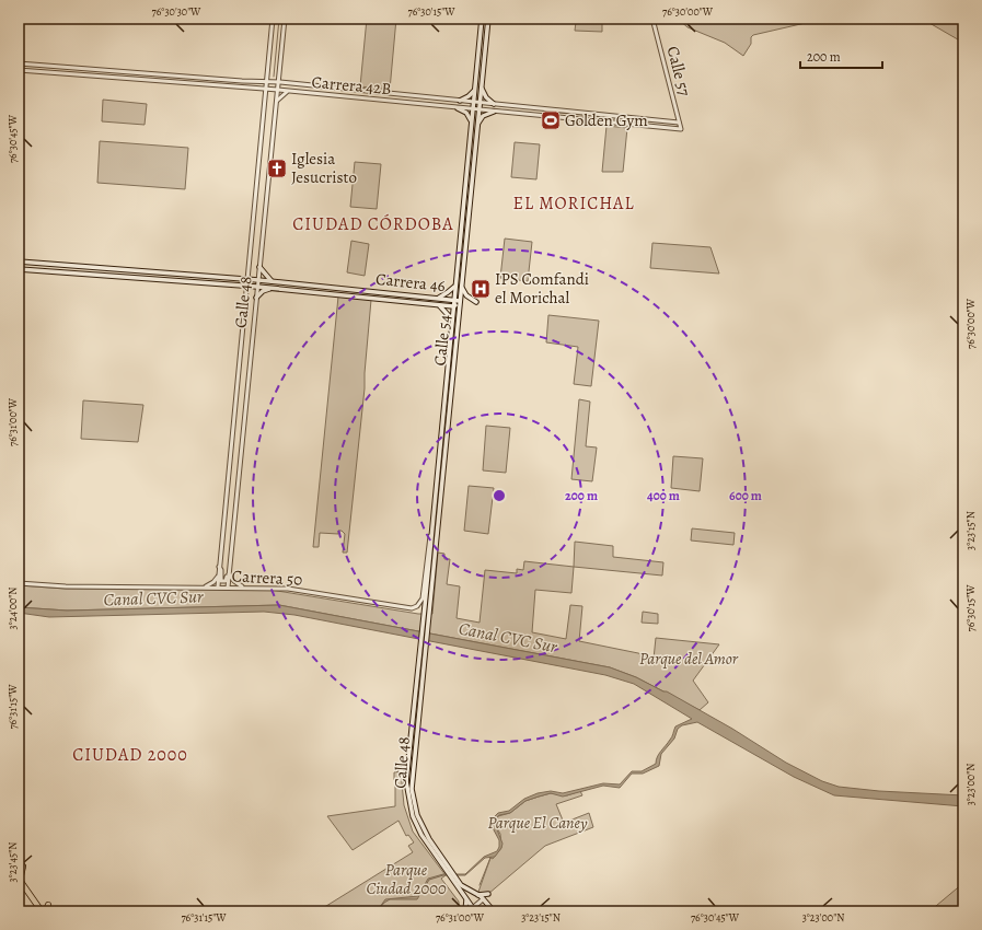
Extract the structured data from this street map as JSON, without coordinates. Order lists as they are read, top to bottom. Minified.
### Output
{"streets":{"main road":["Carrera 46","Calle 48","Calle 54"],"street":["Calle 57","Carrera 42B","Carrera 50"]},"crossings":[["Calle 57","Carrera 42B"],["Carrera 42B","Calle 48"],["Carrera 42B","Calle 54"],["Carrera 46","Calle 48"],["Carrera 46","Calle 54"],["Calle 48","Calle 54"],["Calle 48","Carrera 50"],["Calle 54","Carrera 50"]],"districts":["EL MORICHAL","CIUDAD CÓRDOBA","CIUDAD 2000"],"water":["Canal CVC Sur"],"parks":["Parque del Amor","Parque El Caney","Parque Ciudad 2000"],"places":{"sports":["Golden Gym"],"church":["Iglesia Jesucristo"],"hospital":["IPS Comfandi el Morichal"]},"scale_bar":"200 m","coordinates":["76°30'30\"W","76°30'15\"W","76°30'00\"W","76°30'45\"W","76°31'00\"W","3°23'15\"N","3°24'00\"N","76°31'15\"W","3°23'00\"N","3°23'45\"N"],"rings":["200 m","400 m","600 m"]}
